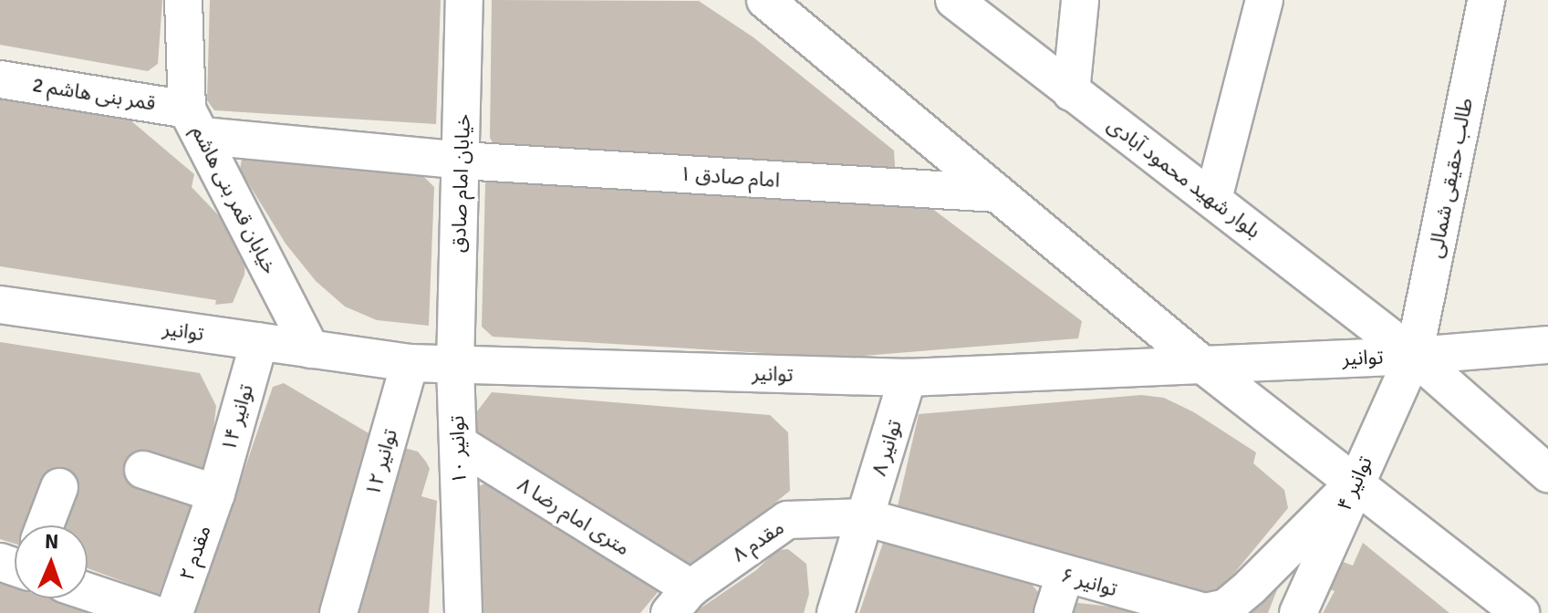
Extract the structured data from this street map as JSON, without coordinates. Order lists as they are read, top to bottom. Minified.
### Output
{"streets":{"street":["قمر بنی هاشم 2","امام صادق ۱","بلوار شهید محمود آبادی","طالب حقیقی شمالی","خیابان امام صادق","خیابان قمر بنی هاشم","توانیر","توانیر ۱۴","توانیر ۸","توانیر ۱۰","توانیر ۱۲","توانیر ۴","۸ متری امام رضا","مقدم ۸","مقدم ۲","توانیر ۶"]},"crossings":[["قمر بنی هاشم 2","امام صادق ۱"],["قمر بنی هاشم 2","خیابان قمر بنی هاشم"],["امام صادق ۱","خیابان امام صادق"],["بلوار شهید محمود آبادی","طالب حقیقی شمالی"],["بلوار شهید محمود آبادی","توانیر"],["بلوار شهید محمود آبادی","توانیر ۴"],["طالب حقیقی شمالی","توانیر"],["طالب حقیقی شمالی","توانیر ۴"],["خیابان امام صادق","توانیر"],["خیابان امام صادق","توانیر ۱۰"],["خیابان قمر بنی هاشم","توانیر"],["توانیر","توانیر ۱۴"],["توانیر","توانیر ۸"],["توانیر","توانیر ۱۰"],["توانیر","توانیر ۱۲"],["توانیر","توانیر ۴"],["توانیر ۱۴","مقدم ۲"],["توانیر ۸","مقدم ۸"],["توانیر ۸","توانیر ۶"],["توانیر ۱۰","۸ متری امام رضا"],["توانیر ۴","توانیر ۶"],["۸ متری امام رضا","مقدم ۸"],["مقدم ۸","توانیر ۶"]],"north":"top"}
